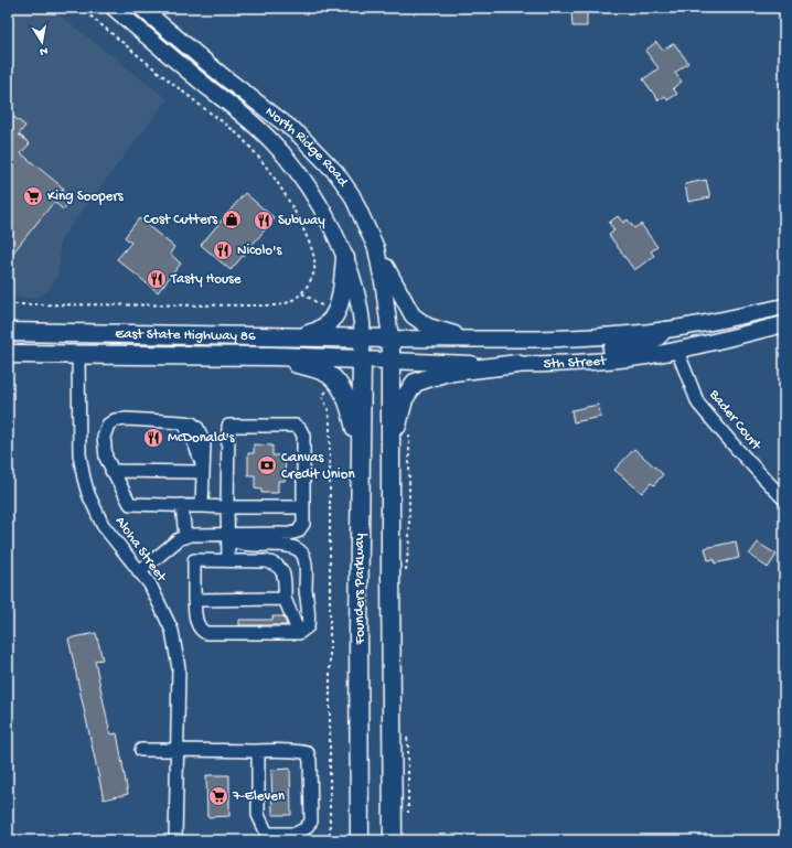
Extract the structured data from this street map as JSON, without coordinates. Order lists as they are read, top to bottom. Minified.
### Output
{"streets":{"highway":["East State Highway 86","5th Street","Founders Parkway"],"main road":["North Ridge Road"],"street":["Bader Court","Aloha Street"]},"crossings":[["North Ridge Road","East State Highway 86"],["North Ridge Road","5th Street"],["North Ridge Road","Founders Parkway"],["East State Highway 86","5th Street"],["East State Highway 86","Aloha Street"],["East State Highway 86","Founders Parkway"],["5th Street","Bader Court"],["5th Street","Founders Parkway"]],"places":{"supermarket":["King Soopers","7-Eleven"],"shop":["Cost Cutters"],"restaurant":["Subway","Nicolo's","Tasty House","McDonald's"],"bank":["Canvas Credit Union"]},"north":"bottom"}
